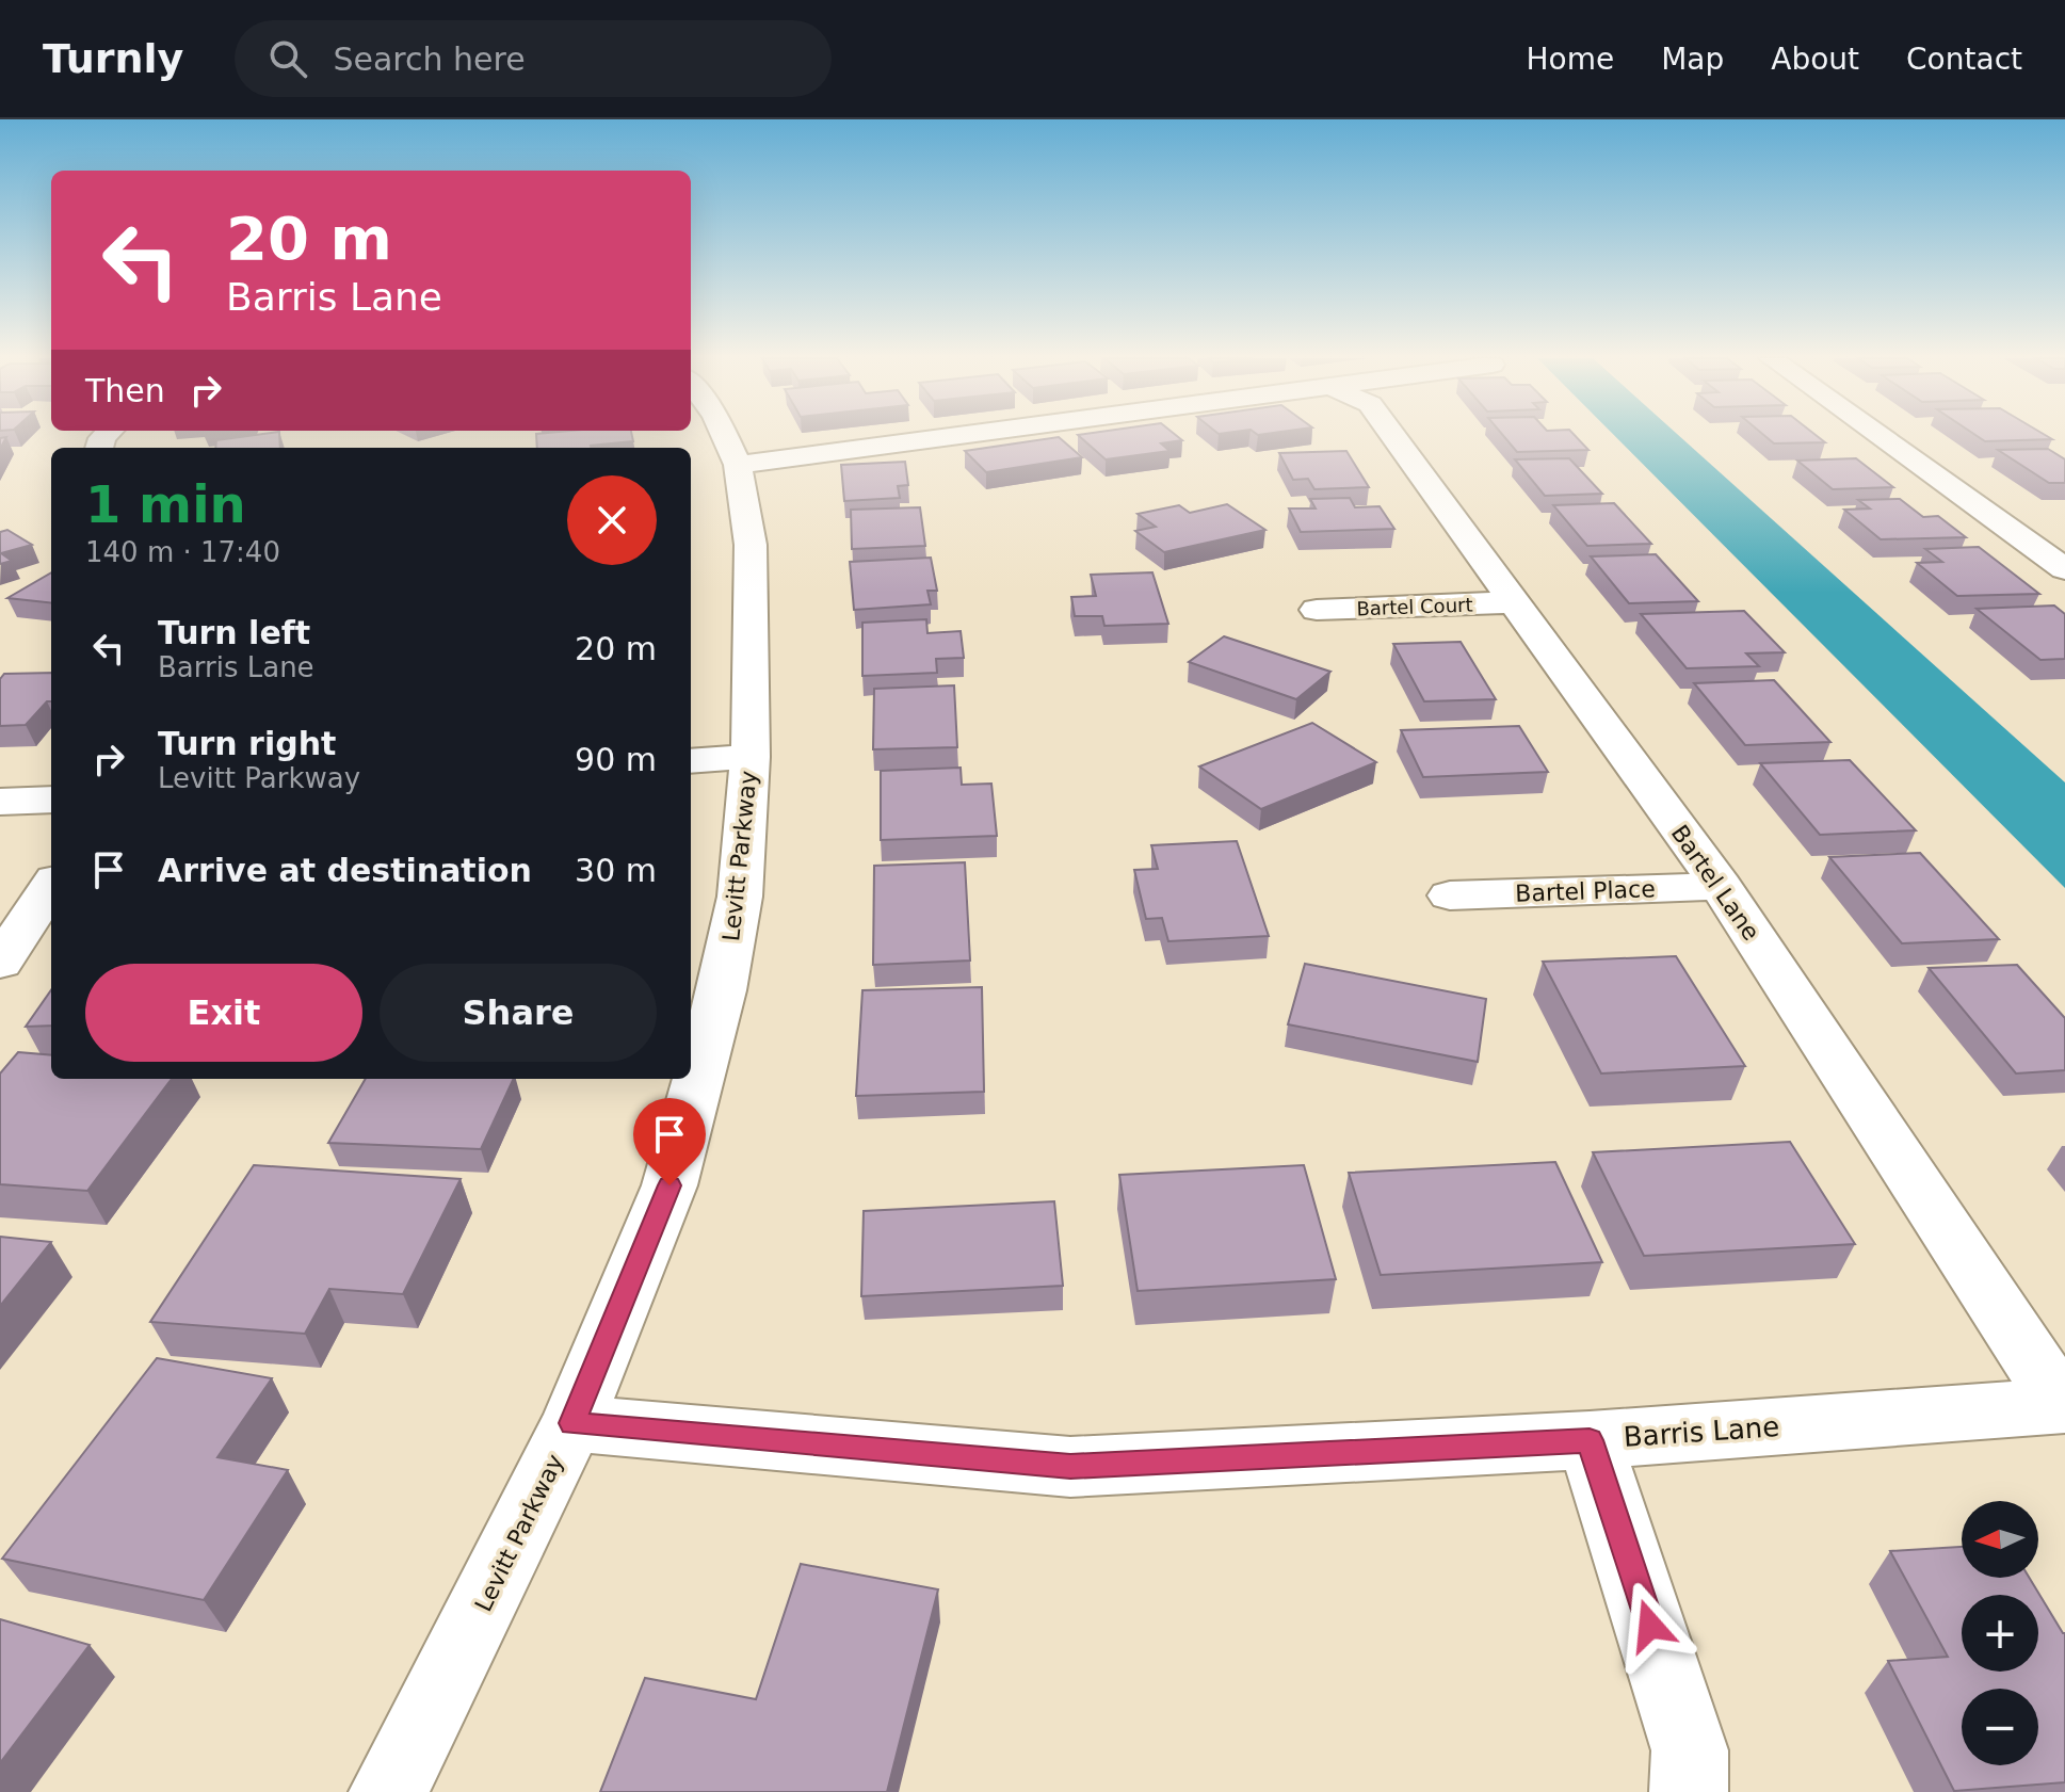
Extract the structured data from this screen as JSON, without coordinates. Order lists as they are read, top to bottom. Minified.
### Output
{"streets":{"street":["Bartel Court","Levitt Parkway","Bartel Lane","Bartel Place","Barris Lane"]},"crossings":[["Bartel Court","Bartel Lane"],["Levitt Parkway","Barris Lane"],["Bartel Lane","Bartel Place"],["Bartel Lane","Barris Lane"]],"north":"left","page":{"header":"Turnly","search":"Search here","nav":["Home","Map","About","Contact"],"turn":["20 m","Barris Lane"],"then":"Then","heading":["1 min","140 m · 17:40"],"list":[{"name":"Turn left","note":"Barris Lane","value":"20 m"},{"name":"Turn right","note":"Levitt Parkway","value":"90 m"},{"name":"Arrive at destination","value":"30 m"}],"buttons":["Exit","Share"],"map_buttons":["+","−"]}}
